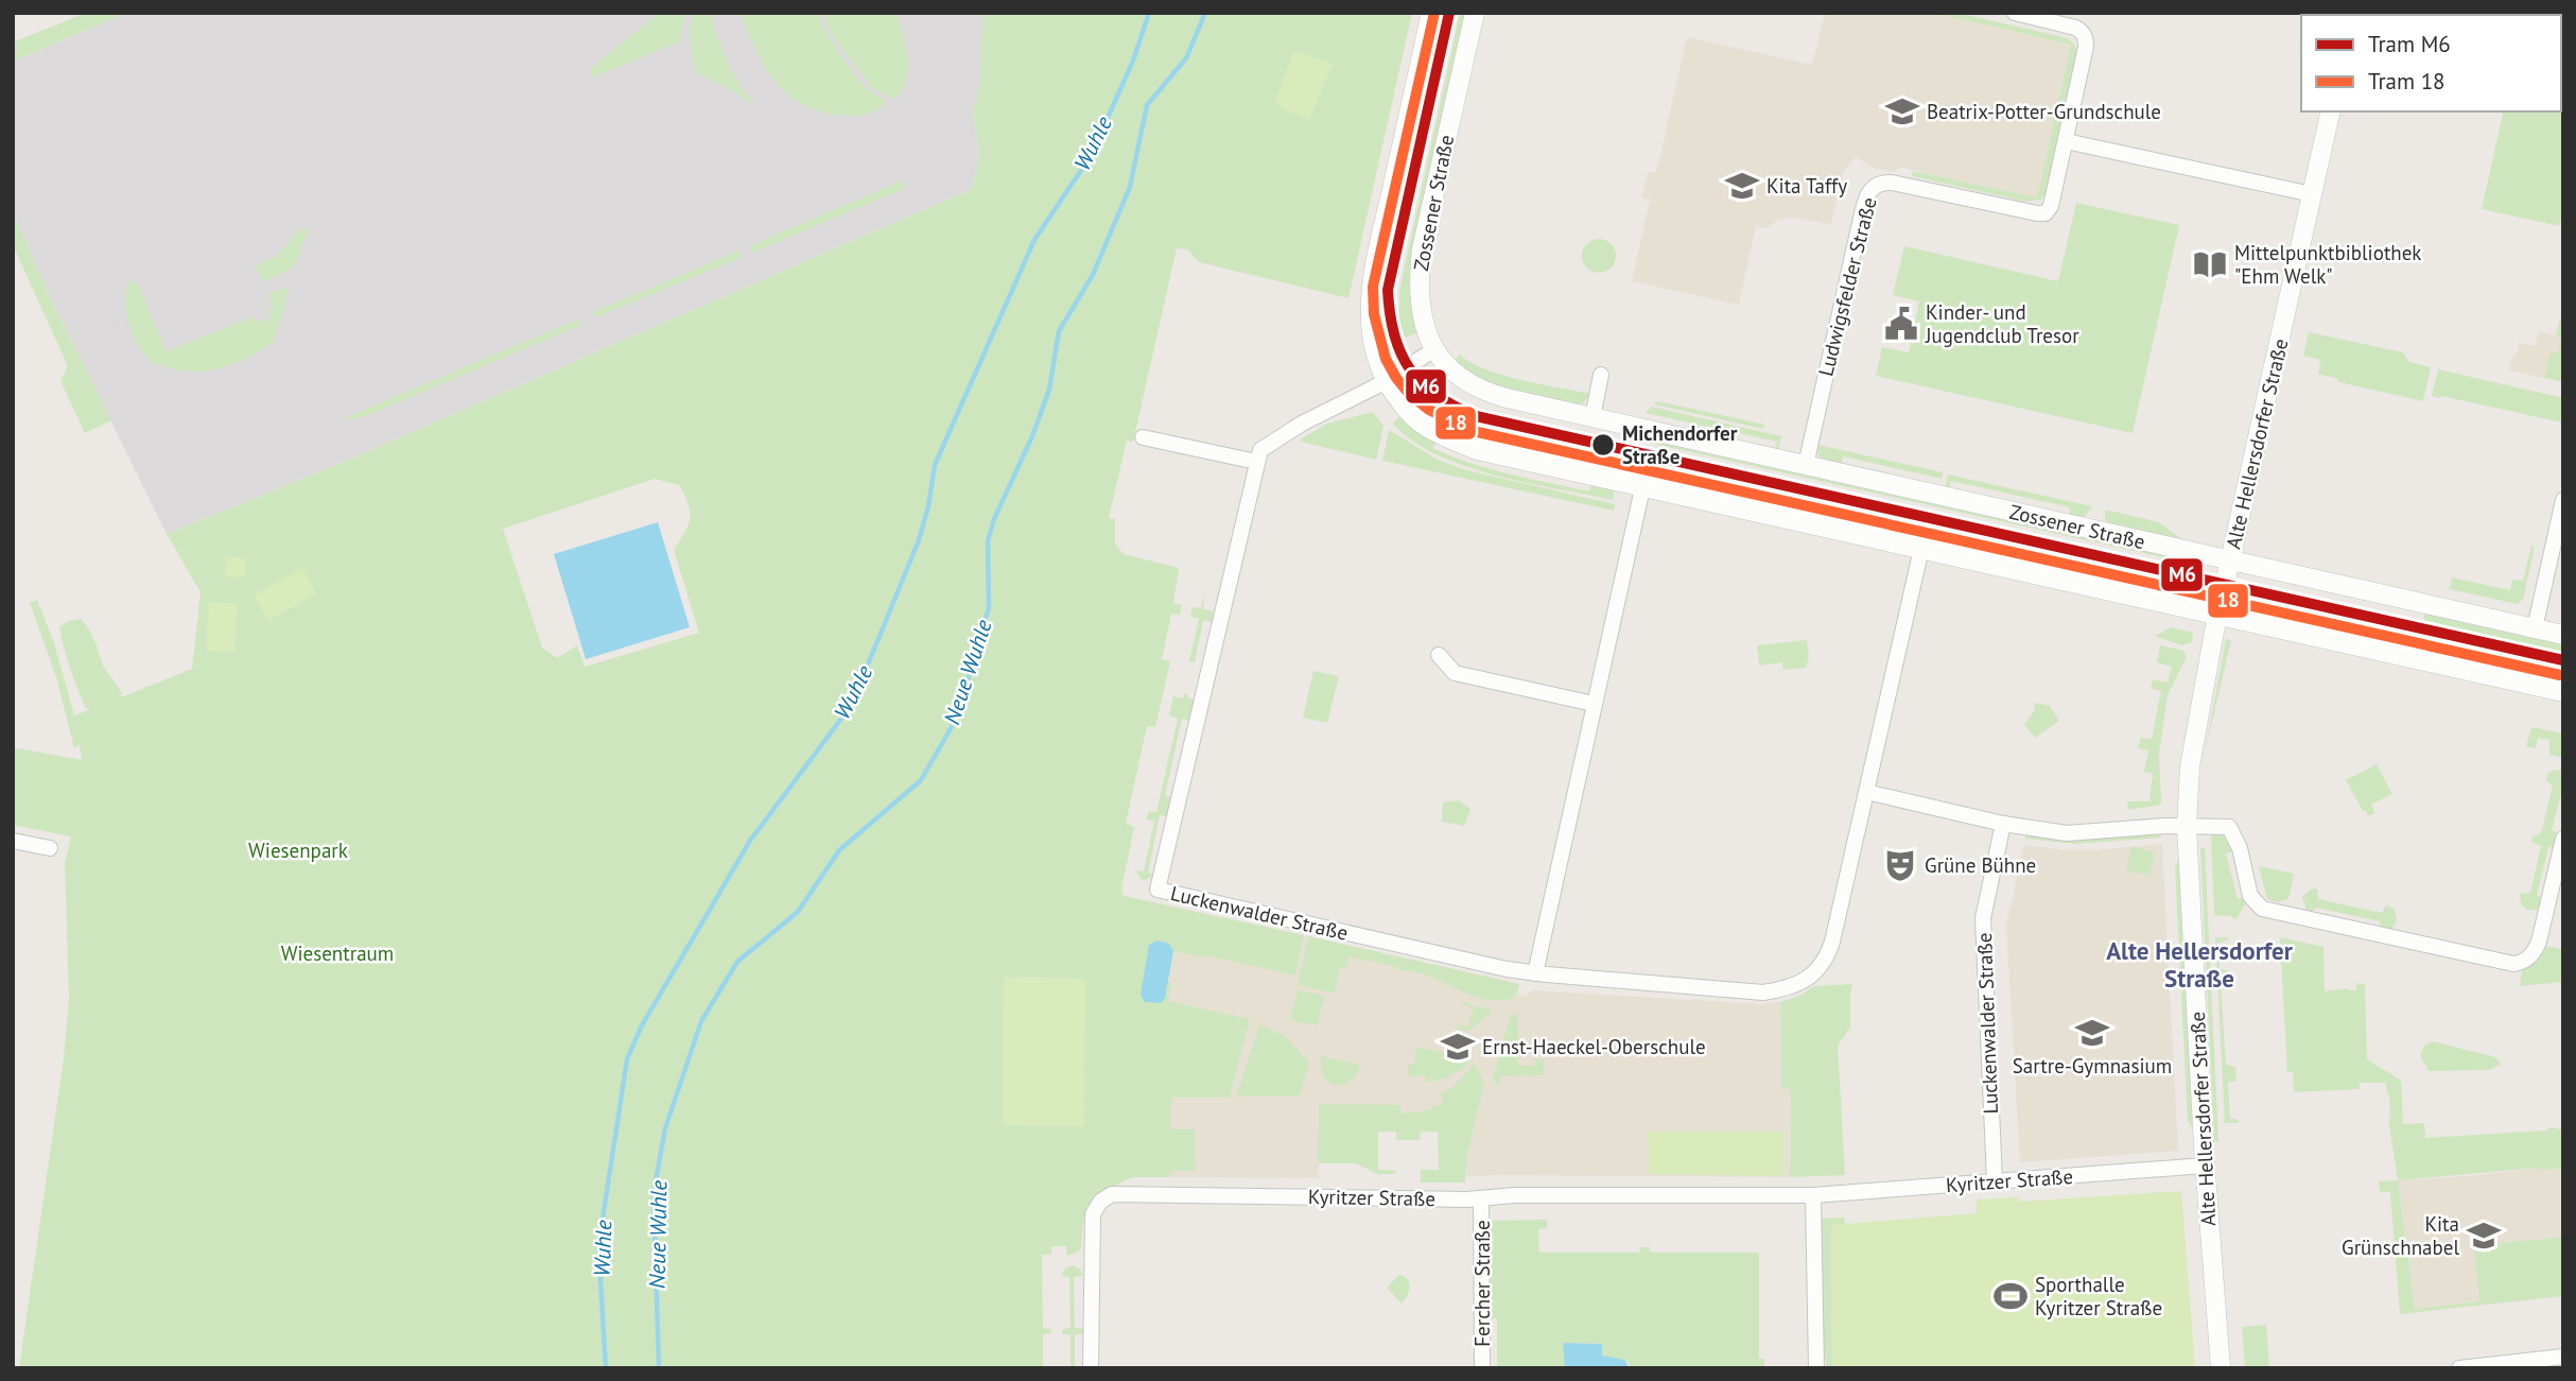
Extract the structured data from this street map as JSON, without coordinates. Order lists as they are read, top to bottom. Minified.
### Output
{"streets":{"street":["Zossener Straße","Ludwigsfelder Straße","Alte Hellersdorfer Straße","Luckenwalder Straße","Kyritzer Straße","Fercher Straße"]},"crossings":[["Zossener Straße","Ludwigsfelder Straße"],["Zossener Straße","Alte Hellersdorfer Straße"],["Zossener Straße","Luckenwalder Straße"],["Alte Hellersdorfer Straße","Kyritzer Straße"],["Luckenwalder Straße","Kyritzer Straße"],["Kyritzer Straße","Fercher Straße"]],"districts":["Alte Hellersdorfer Straße"],"water":["Wuhle","Neue Wuhle"],"parks":["Wiesenpark","Wiesentraum"],"places":{"school or university":["Beatrix-Potter-Grundschule","Kita Taffy","Sartre-Gymnasium","Ernst-Haeckel-Oberschule","Kita Grünschnabel"],"library":["Mittelpunktbibliothek \"Ehm Welk\""],"public building":["Kinder- und Jugendclub Tresor"],"other":["Michendorfer Straße"],"theatre":["Grüne Bühne"],"sports":["Sporthalle Kyritzer Straße"]},"lines":["tram line M6","tram line 18"],"legend":["Tram M6","Tram 18"]}
